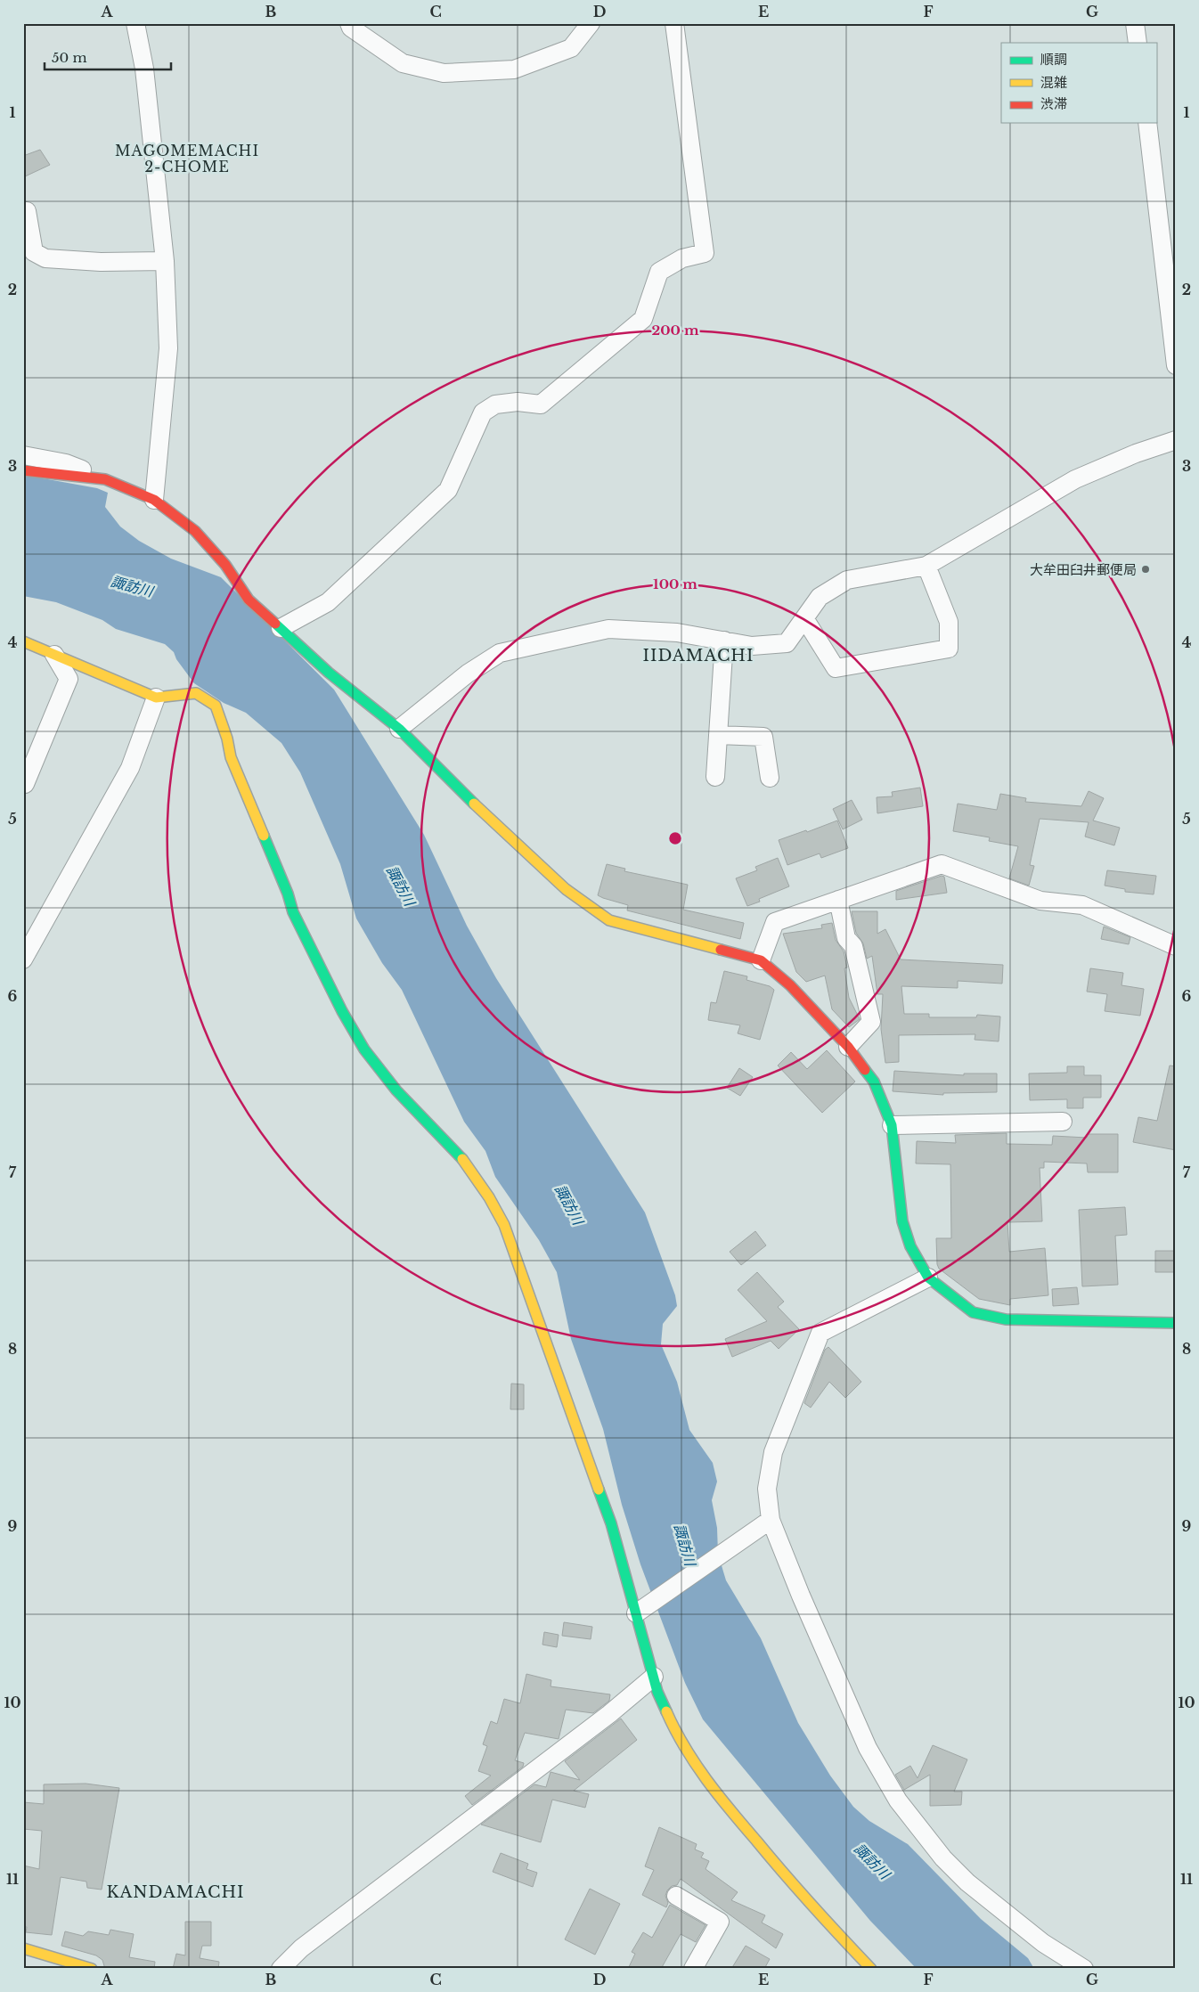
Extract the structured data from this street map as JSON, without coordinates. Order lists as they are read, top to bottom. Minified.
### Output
{"districts":["MAGOMEMACHI 2-CHOME","IIDAMACHI","KANDAMACHI"],"water":["諏訪川"],"places":["大牟田臼井郵便局"],"legend":["順調","混雑","渋滞"],"scale_bar":"50 m","grid":{"columns":["A","B","C","D","E","F","G"],"rows":["1","2","3","4","5","6","7","8","9","10","11"]},"rings":["200 m","100 m"]}
